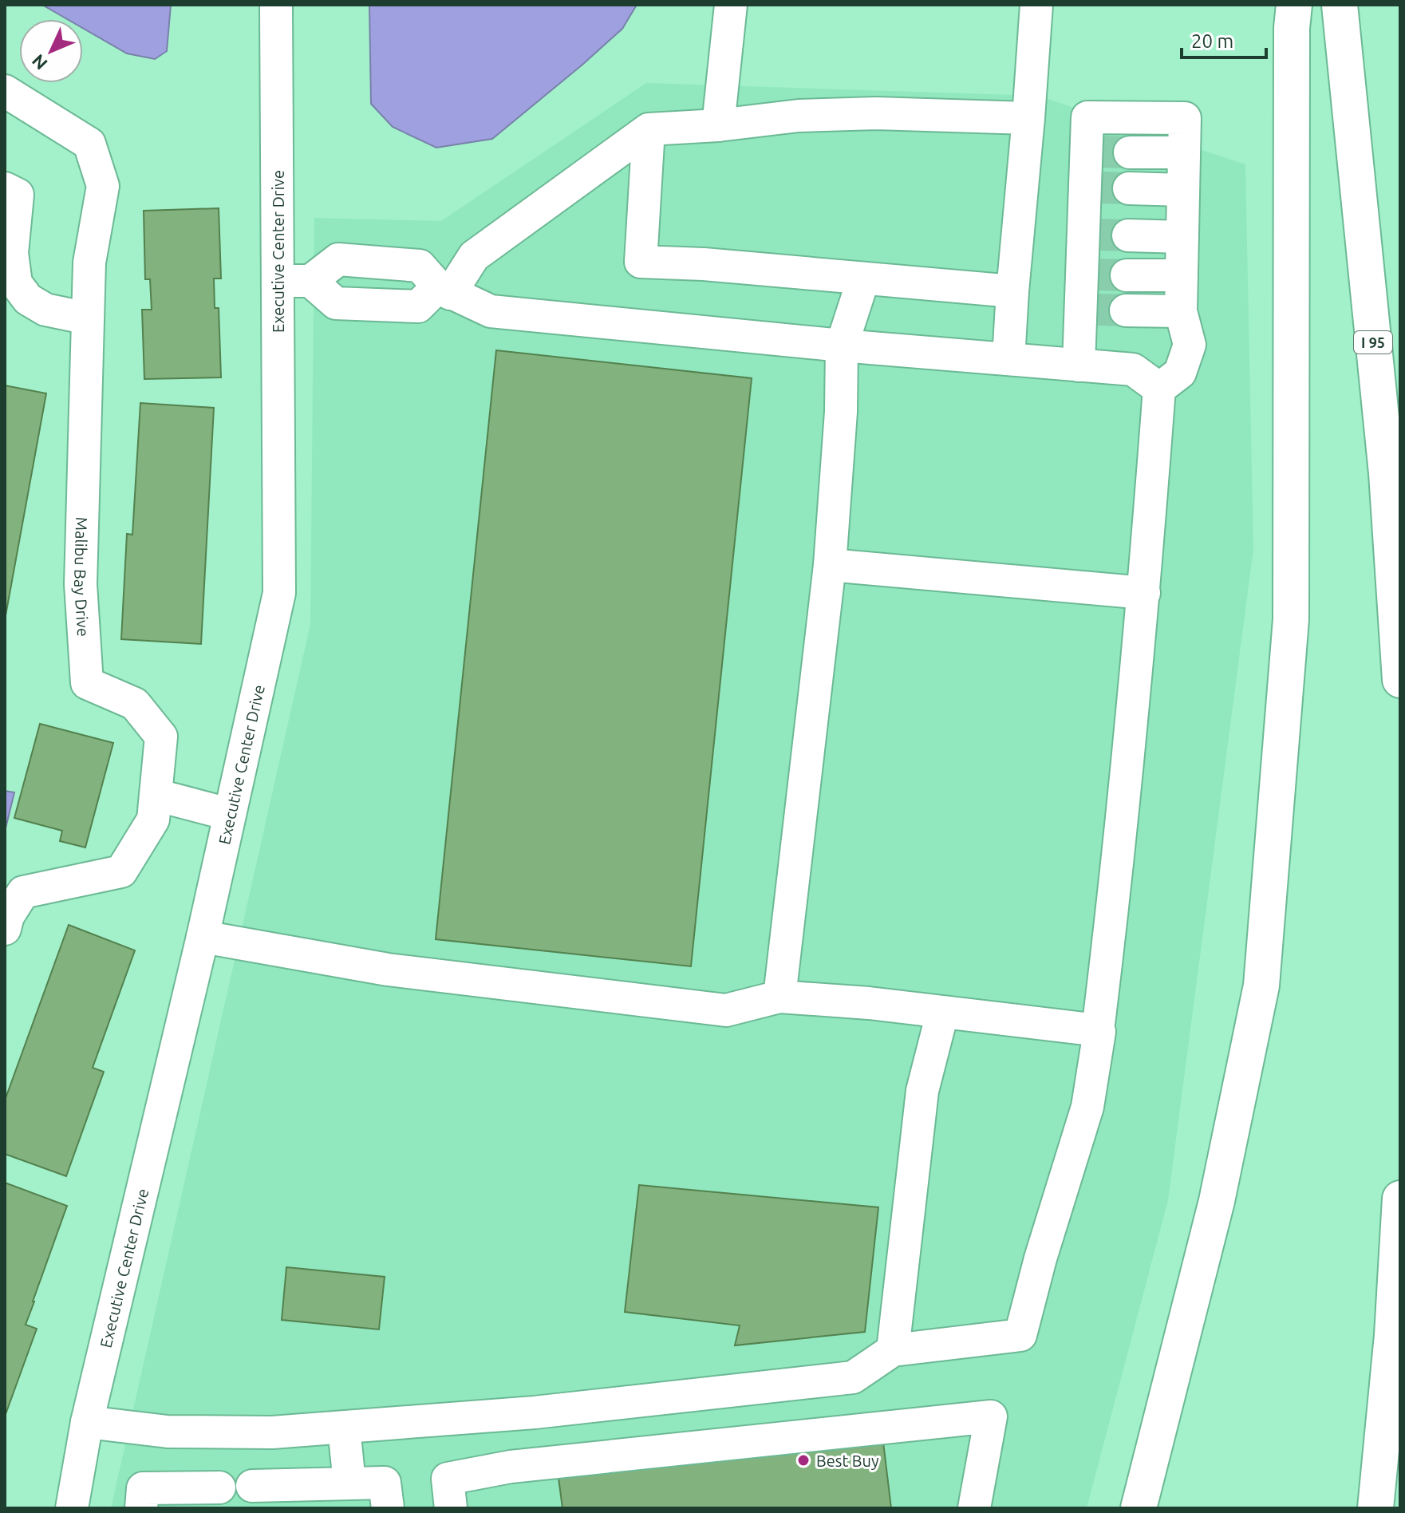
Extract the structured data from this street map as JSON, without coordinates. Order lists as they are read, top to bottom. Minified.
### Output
{"streets":{"highway":["I 95"],"street":["Executive Center Drive","Malibu Bay Drive"]},"places":["Best Buy"],"scale_bar":"20 m","north":"bottom left"}
